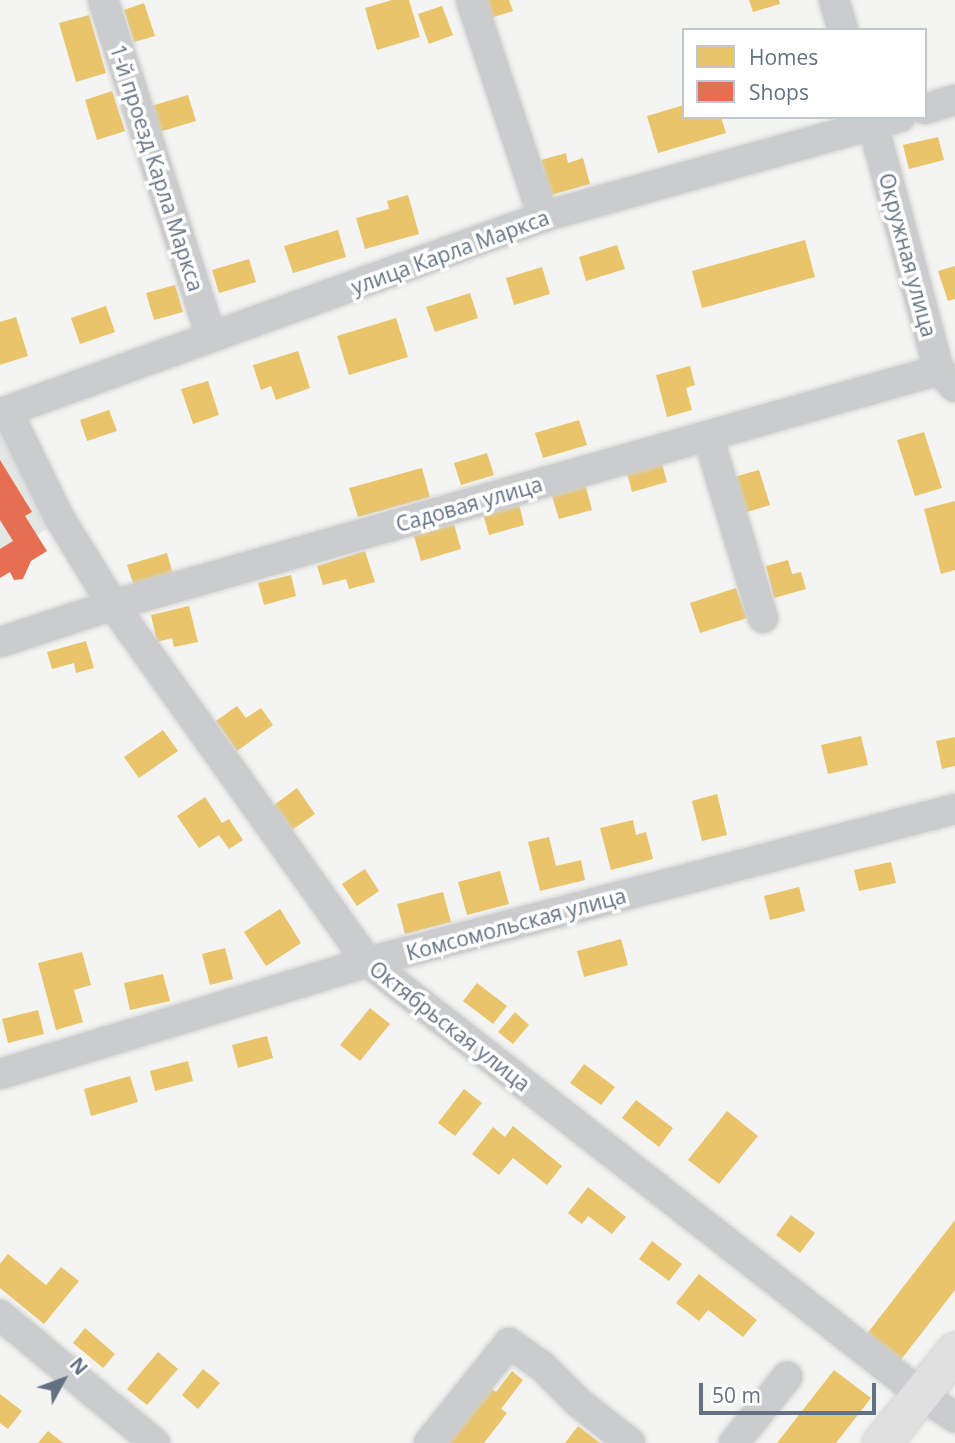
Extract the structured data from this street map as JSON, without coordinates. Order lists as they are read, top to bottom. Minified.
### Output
{"streets":{"street":["1-й проезд Карла Маркса","улица Карла Маркса","Окружная улица","Садовая улица","Комсомольская улица","Октябрьская улица"]},"crossings":[["1-й проезд Карла Маркса","улица Карла Маркса"],["улица Карла Маркса","Окружная улица"],["улица Карла Маркса","Октябрьская улица"],["Окружная улица","Садовая улица"],["Садовая улица","Октябрьская улица"],["Комсомольская улица","Октябрьская улица"]],"legend":["Homes","Shops"],"scale_bar":"50 m","north":"top right"}
